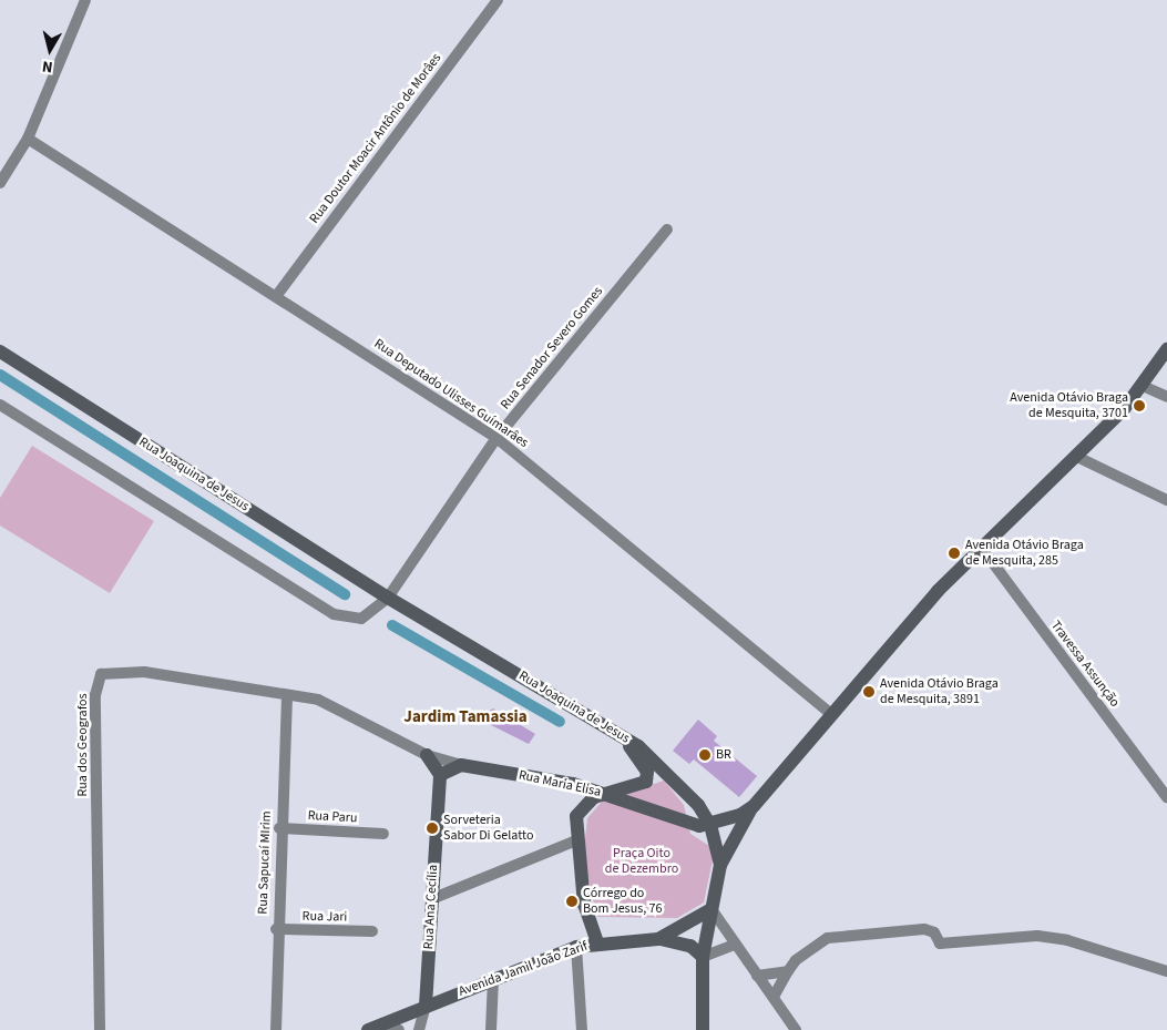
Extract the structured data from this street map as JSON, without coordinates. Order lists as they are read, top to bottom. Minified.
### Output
{"streets":{"main road":["Rua Joaquina de Jesus","Rua Maria Elisa","Rua Ana Cecília","Avenida Jamil João Zarif"],"street":["Rua Doutor Moacir Antônio de Morâes","Rua Senador Severo Gomes","Rua Deputado Ulisses Guímarâes","Travessa Assunção","Rua dos Geografos","Rua Paru","Rua Sapucaí MIrim","Rua Jari"]},"crossings":[["Rua Doutor Moacir Antônio de Morâes","Rua Deputado Ulisses Guímarâes"],["Rua Senador Severo Gomes","Rua Deputado Ulisses Guímarâes"],["Rua Senador Severo Gomes","Rua Joaquina de Jesus"],["Rua Joaquina de Jesus","Rua Maria Elisa"],["Rua Joaquina de Jesus","Avenida Jamil João Zarif"],["Rua dos Geografos","Rua Maria Elisa"],["Rua dos Geografos","Rua Sapucaí MIrim"],["Rua Maria Elisa","Avenida Jamil João Zarif"],["Rua Paru","Rua Sapucaí MIrim"],["Rua Sapucaí MIrim","Rua Jari"],["Rua Ana Cecília","Avenida Jamil João Zarif"]],"districts":["Jardim Tamassia"],"parks":["Praça Oito de Dezembro"],"places":["Avenida Otávio Braga de Mesquita, 3701","Avenida Otávio Braga de Mesquita, 285","Avenida Otávio Braga de Mesquita, 3891","BR","Sorveteria Sabor Di Gelatto","Córrego do Bom Jesus, 76"],"north":"bottom"}
